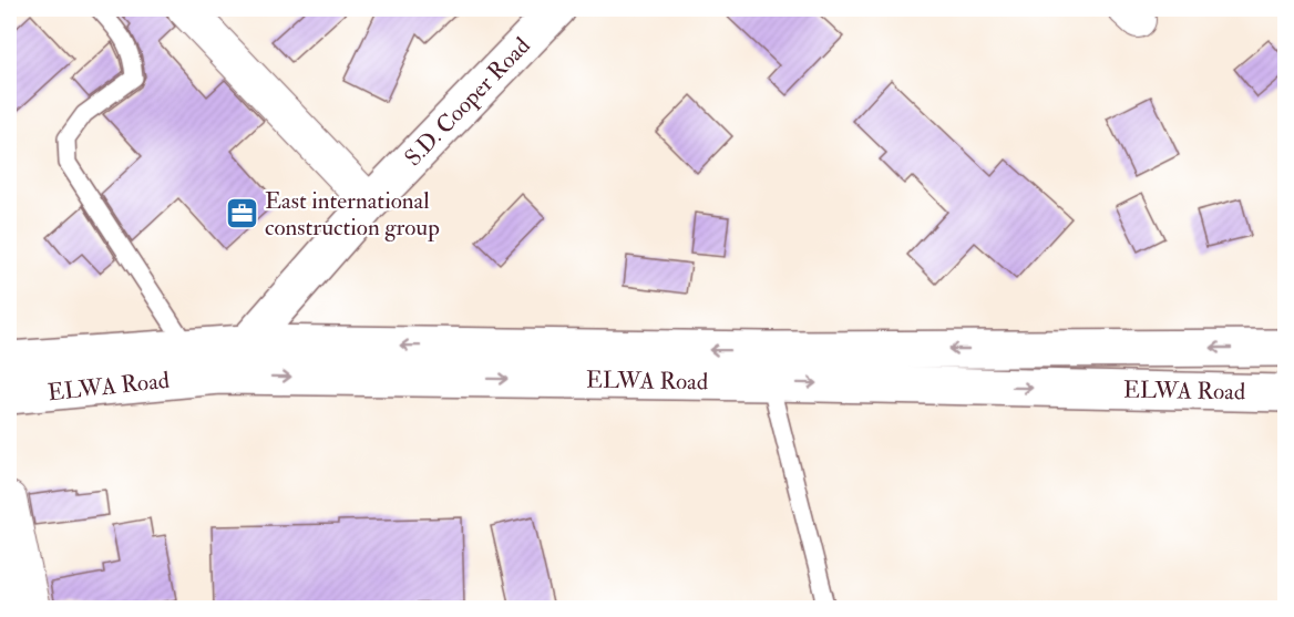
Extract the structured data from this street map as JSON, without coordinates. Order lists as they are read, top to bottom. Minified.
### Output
{"streets":{"main road":["S.D. Cooper Road","ELWA Road"]},"crossings":[["S.D. Cooper Road","ELWA Road"]],"places":{"office":["East international construction group"]}}
